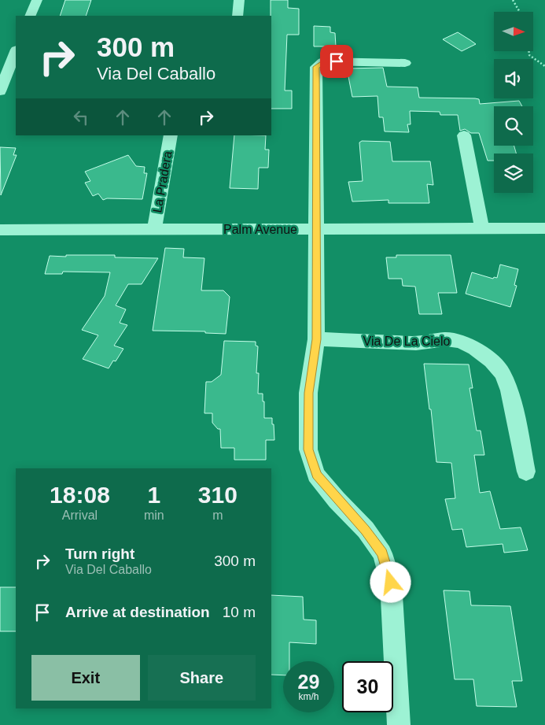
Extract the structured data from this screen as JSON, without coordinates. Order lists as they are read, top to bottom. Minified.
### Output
{"streets":{"street":["La Pradera","Palm Avenue","Via De La Cielo"]},"crossings":[["La Pradera","Palm Avenue"]],"north":"right","page":{"turn":["300 m","Via Del Caballo"],"eta":["18:08","Arrival","1","min","310","m"],"list":[{"name":"Turn right","note":"Via Del Caballo","value":"300 m"},{"name":"Arrive at destination","value":"10 m"}],"buttons":["Exit","Share"],"speed":"29 km/h","limit":"30"}}
